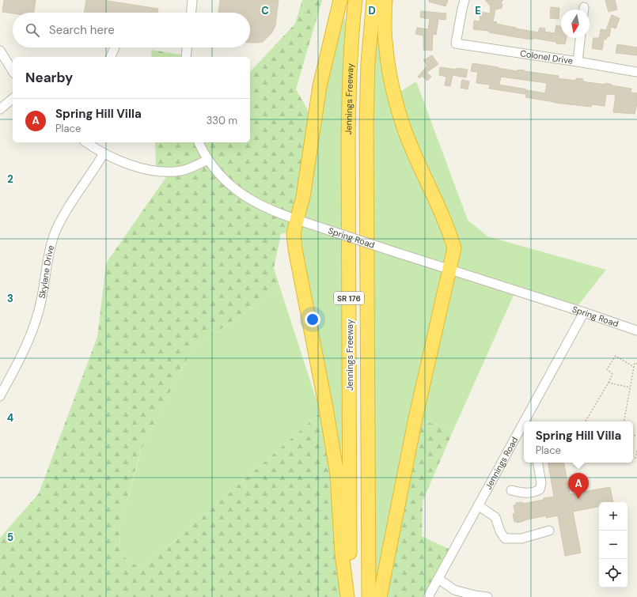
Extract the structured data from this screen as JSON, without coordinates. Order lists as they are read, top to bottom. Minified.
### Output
{"streets":{"highway":["Jennings Freeway","SR 176"],"street":["Colonel Drive","Spring Road","Skylane Drive","Jennings Road"]},"crossings":[["Spring Road","Jennings Road"]],"north":"bottom","page":{"search":"Search here","heading":"Nearby","list":[{"mark":"A","name":"Spring Hill Villa","note":"Place","value":"330 m"}],"popup":["Spring Hill Villa","Place"],"pins":"A","map_buttons":["+","−"]},"grid":{"columns":["C","D","E"],"rows":["2","3","4","5"]}}
